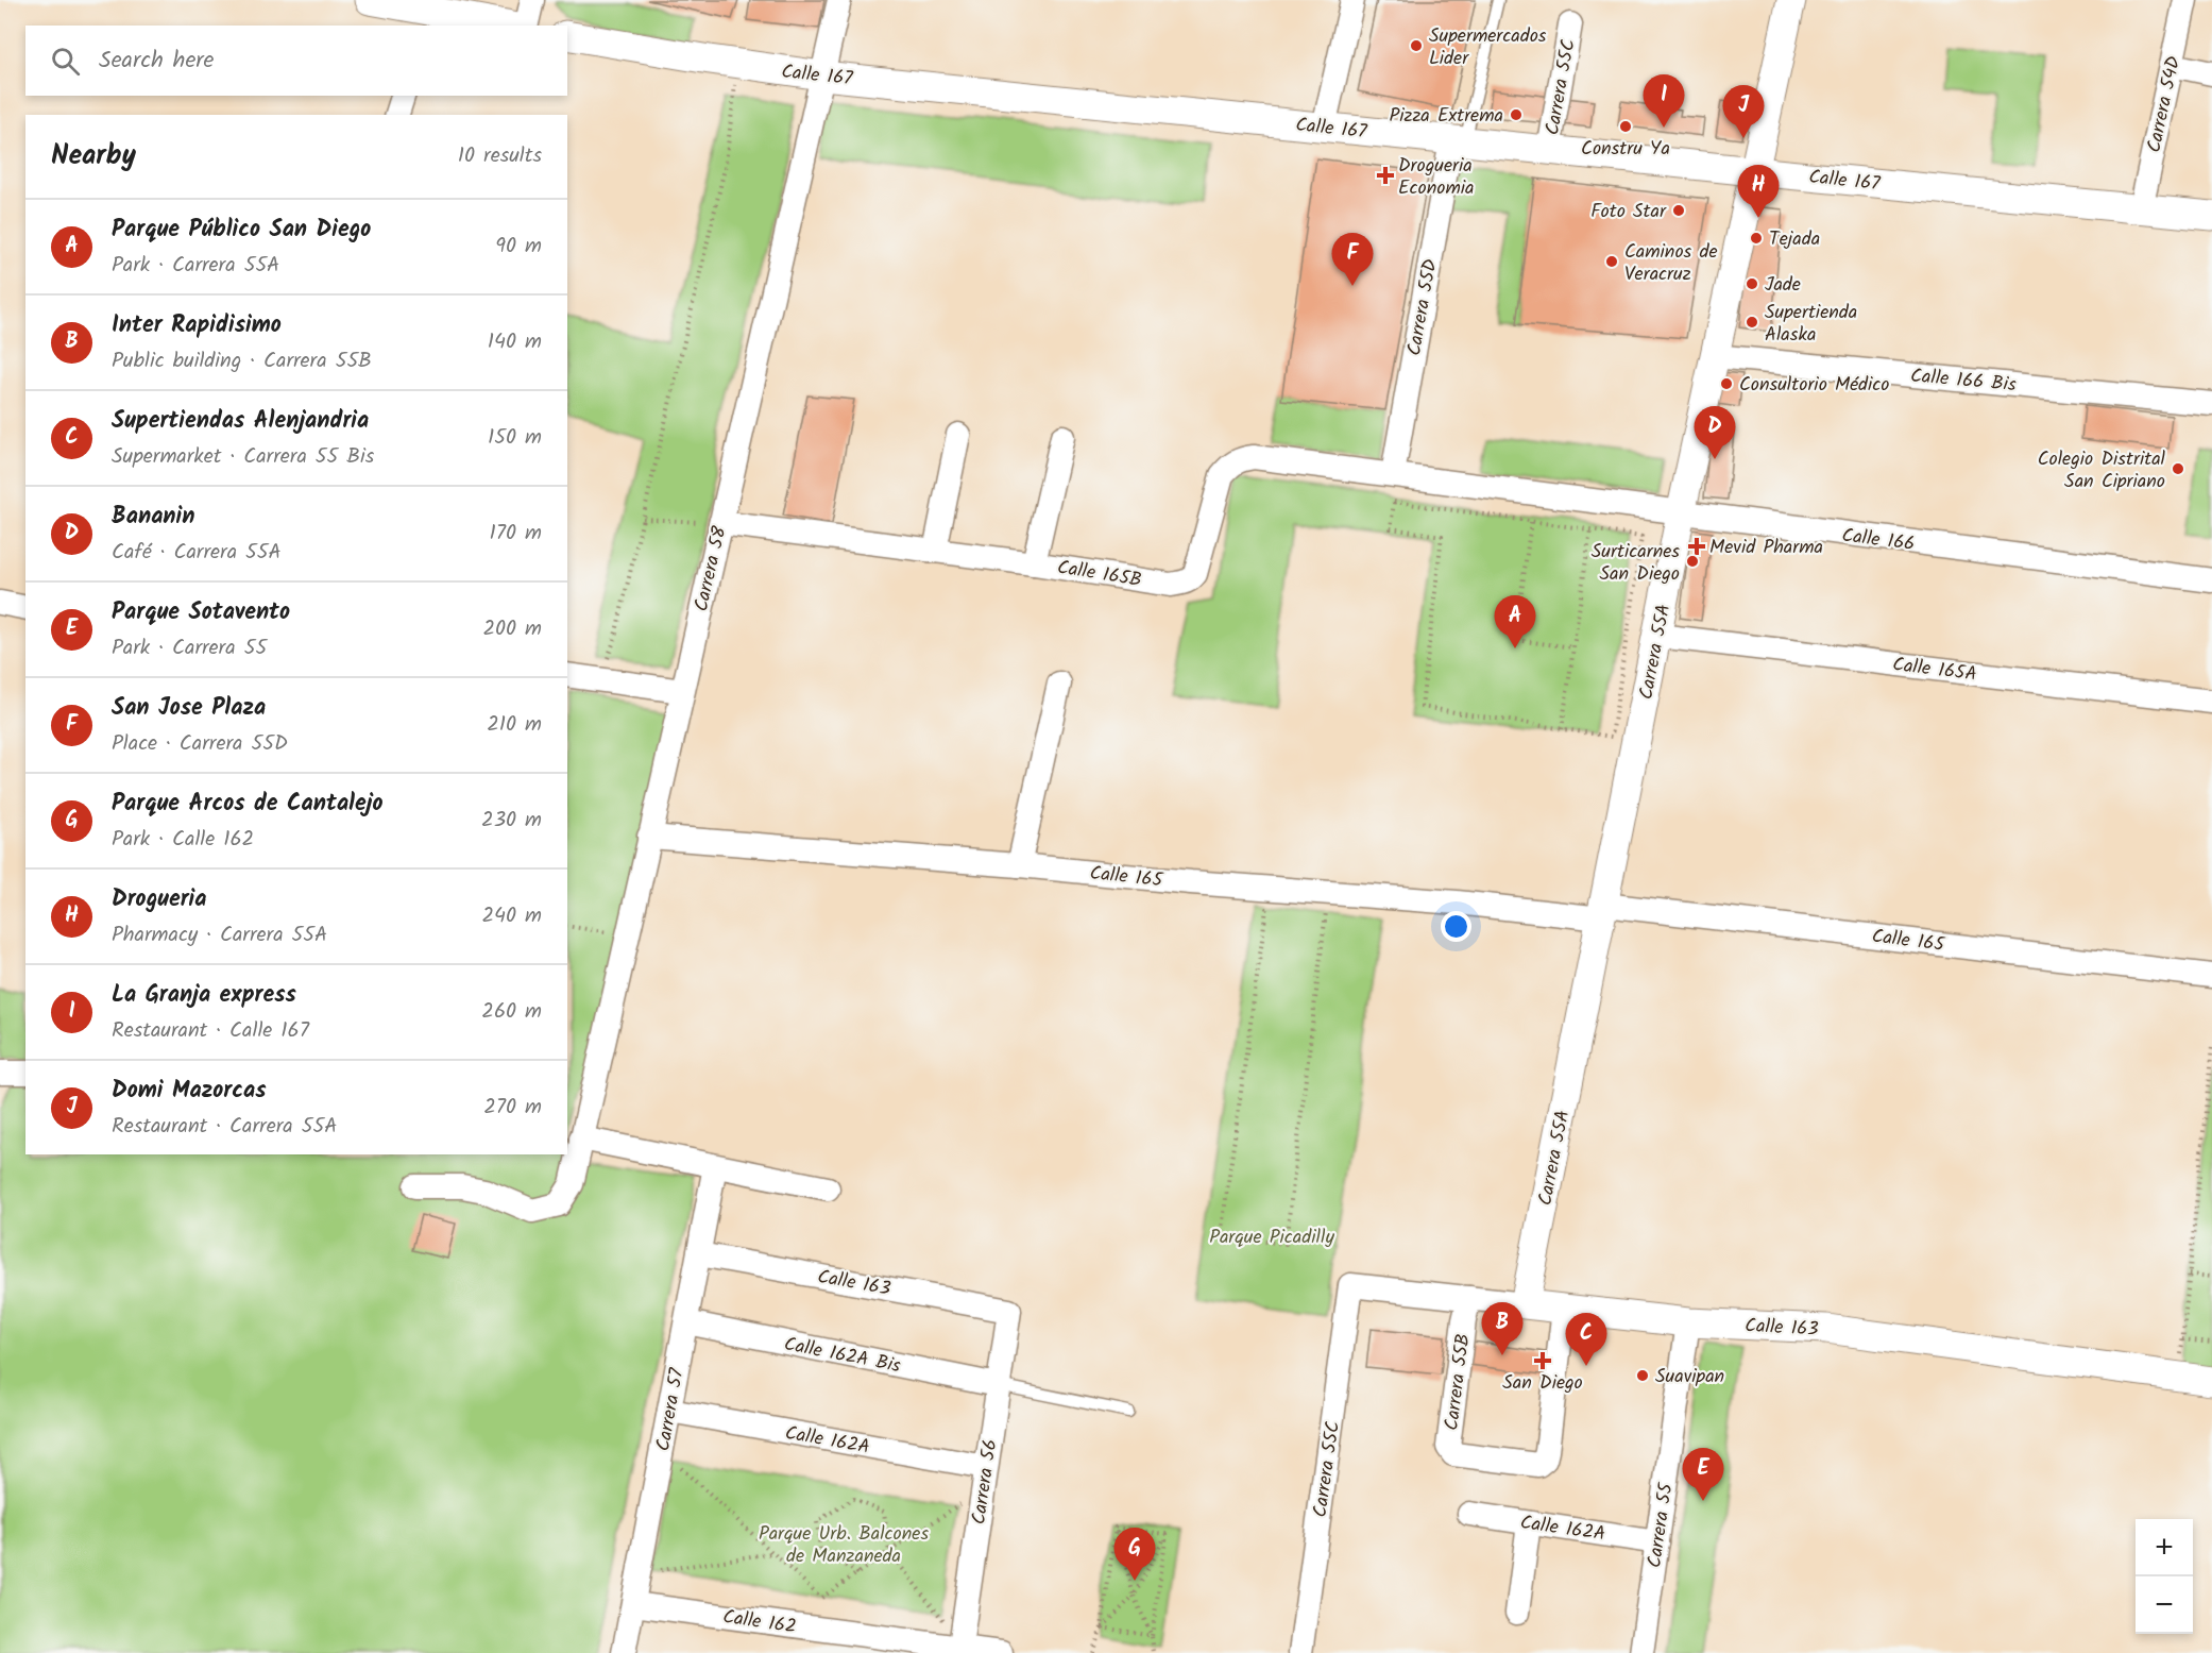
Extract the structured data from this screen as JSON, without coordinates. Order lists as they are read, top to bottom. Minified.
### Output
{"streets":{"street":["Calle 167","Carrera 55C","Carrera 54D","Carrera 55D","Calle 166 Bis","Calle 166","Carrera 58","Calle 165B","Carrera 55A","Calle 165A","Calle 165","Calle 163","Calle 162A Bis","Carrera 55B","Carrera 57","Calle 162A","Carrera 56","Carrera 55","Calle 162"]},"crossings":[["Calle 167","Carrera 55C"],["Calle 167","Carrera 54D"],["Calle 167","Carrera 55D"],["Calle 167","Carrera 58"],["Calle 167","Carrera 55A"],["Carrera 55C","Calle 163"],["Carrera 55D","Calle 166"],["Carrera 55D","Calle 165B"],["Calle 166 Bis","Carrera 55A"],["Calle 166","Calle 165B"],["Calle 166","Carrera 55A"],["Carrera 58","Calle 165B"],["Carrera 58","Calle 165"],["Carrera 55A","Calle 165A"],["Carrera 55A","Calle 165"],["Carrera 55A","Calle 163"],["Calle 163","Carrera 55B"],["Calle 163","Carrera 57"],["Calle 163","Carrera 56"],["Calle 163","Carrera 55"],["Calle 162A Bis","Carrera 57"],["Calle 162A Bis","Carrera 56"],["Carrera 57","Calle 162A"],["Carrera 57","Calle 162"],["Calle 162A","Carrera 56"],["Calle 162A","Carrera 55"],["Carrera 56","Calle 162"]],"parks":["Parque Picadilly","Parque Urb. Balcones de Manzaneda"],"places":{"other":["Supermercados Lider","Pizza Extrema","Constru Ya","Foto Star","Tejada","Caminos de Veracruz","Jade","Supertienda Alaska","Consultorio Médico","Colegio Distrital San Cipriano","Surticarnes San Diego","Suavipan"],"health":["Drogueria Economia","Mevid Pharma","San Diego"]},"page":{"search":"Search here","pins":["I","J","H","F","D","A","B","C","E","G"],"heading":["Nearby","10 results"],"list":[{"mark":"A","name":"Parque Público San Diego","note":"Park · Carrera 55A","value":"90 m"},{"mark":"B","name":"Inter Rapidisimo","note":"Public building · Carrera 55B","value":"140 m"},{"mark":"C","name":"Supertiendas Alenjandria","note":"Supermarket · Carrera 55 Bis","value":"150 m"},{"mark":"D","name":"Bananin","note":"Café · Carrera 55A","value":"170 m"},{"mark":"E","name":"Parque Sotavento","note":"Park · Carrera 55","value":"200 m"},{"mark":"F","name":"San Jose Plaza","note":"Place · Carrera 55D","value":"210 m"},{"mark":"G","name":"Parque Arcos de Cantalejo","note":"Park · Calle 162","value":"230 m"},{"mark":"H","name":"Drogueria","note":"Pharmacy · Carrera 55A","value":"240 m"},{"mark":"I","name":"La Granja express","note":"Restaurant · Calle 167","value":"260 m"},{"mark":"J","name":"Domi Mazorcas","note":"Restaurant · Carrera 55A","value":"270 m"}],"map_buttons":["+","−"]}}
